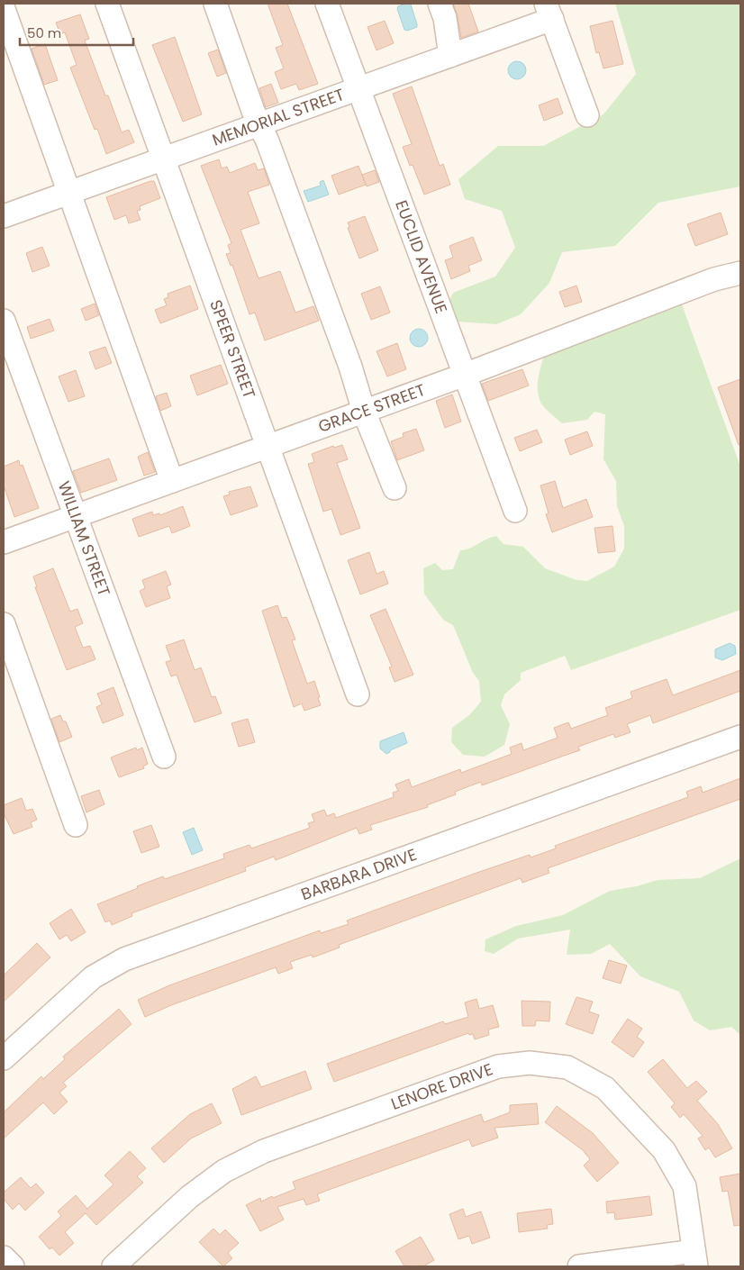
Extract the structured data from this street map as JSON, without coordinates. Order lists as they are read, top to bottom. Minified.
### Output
{"streets":{"street":["MEMORIAL STREET","EUCLID AVENUE","SPEER STREET","GRACE STREET","WILLIAM STREET","BARBARA DRIVE","LENORE DRIVE"]},"crossings":[["MEMORIAL STREET","EUCLID AVENUE"],["MEMORIAL STREET","SPEER STREET"],["EUCLID AVENUE","GRACE STREET"],["SPEER STREET","GRACE STREET"],["GRACE STREET","WILLIAM STREET"]],"scale_bar":"50 m"}
